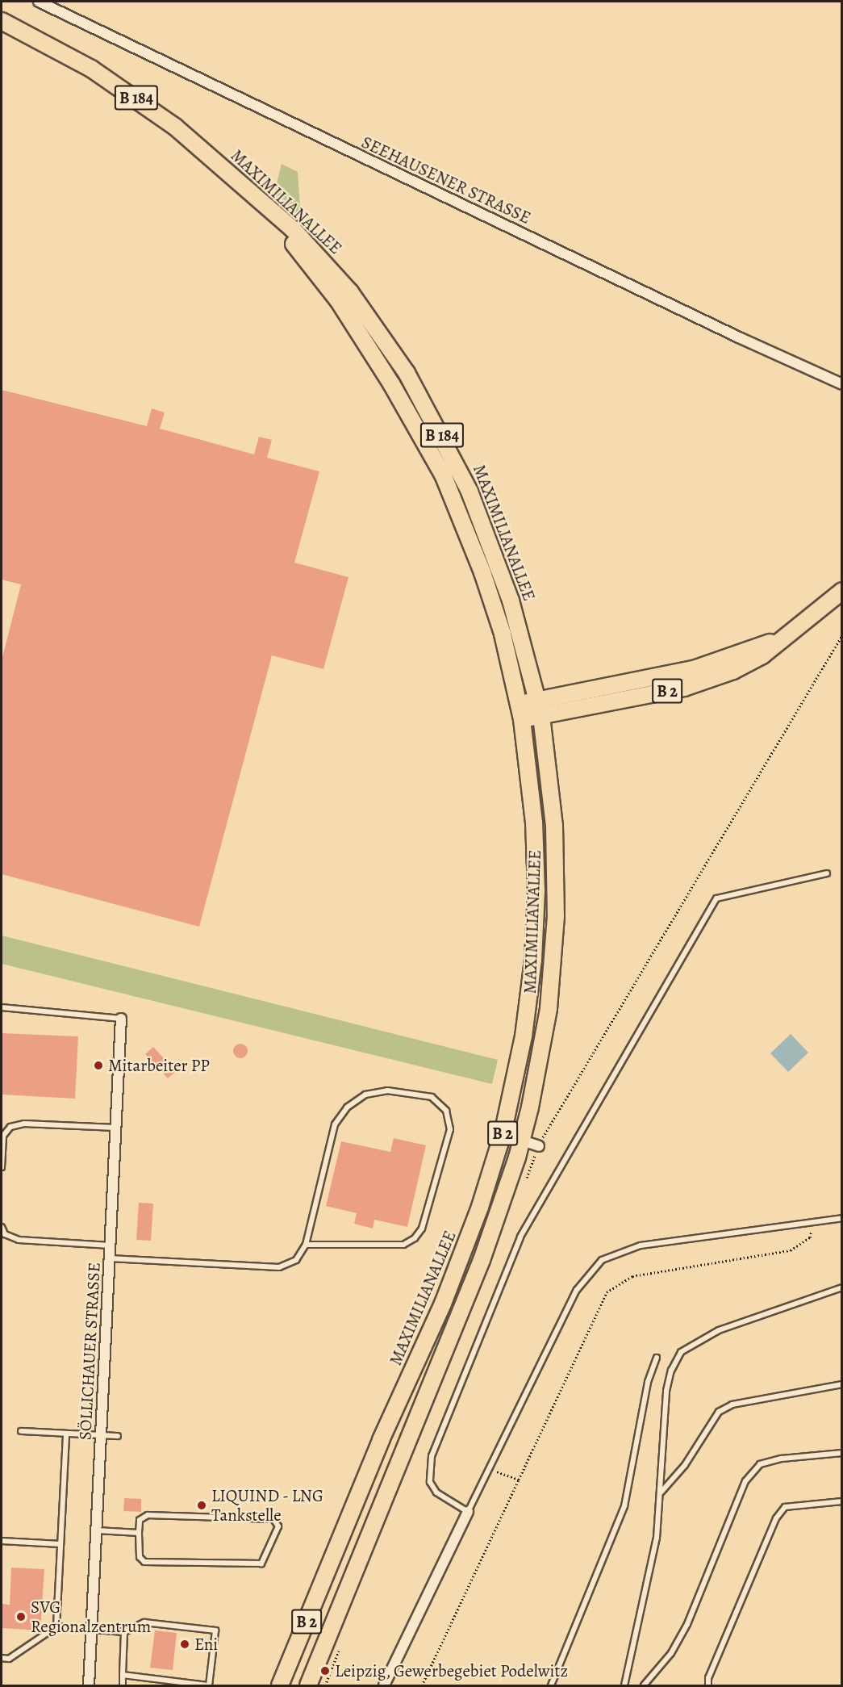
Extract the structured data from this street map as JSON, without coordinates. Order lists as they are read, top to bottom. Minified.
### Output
{"streets":{"main road":["B 184","MAXIMILIANALLEE","B 2"],"street":["SEEHAUSENER STRASSE","SÖLLICHAUER STRASSE"]},"crossings":[["B 184","MAXIMILIANALLEE"],["B 184","B 2"],["MAXIMILIANALLEE","B 2"]],"places":["Mitarbeiter PP","LIQUIND - LNG Tankstelle","SVG Regionalzentrum","Eni","Leipzig, Gewerbegebiet Podelwitz"]}
